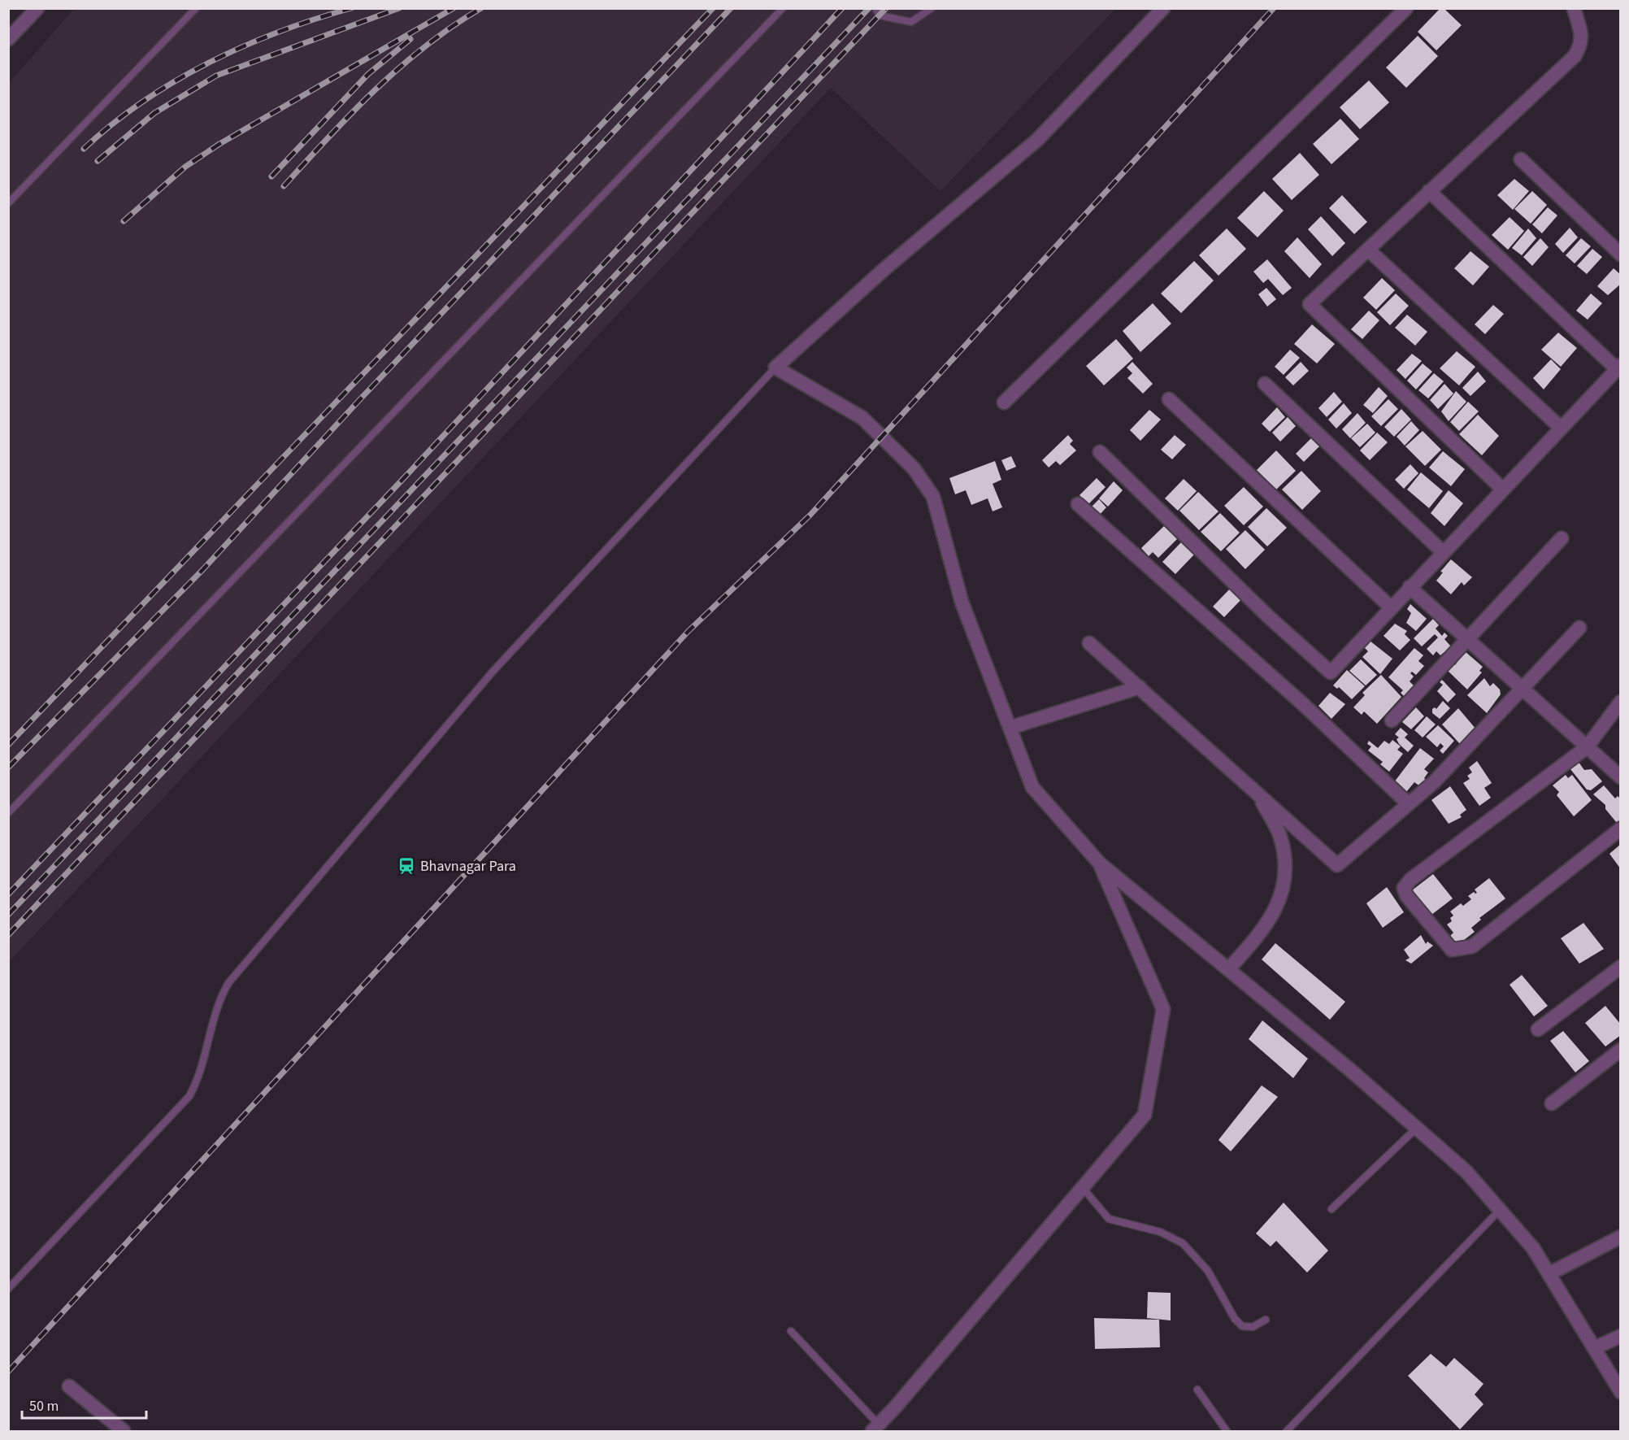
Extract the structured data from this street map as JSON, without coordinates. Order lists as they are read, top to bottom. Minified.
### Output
{"places":{"station":["Bhavnagar Para"]},"scale_bar":"50 m"}
